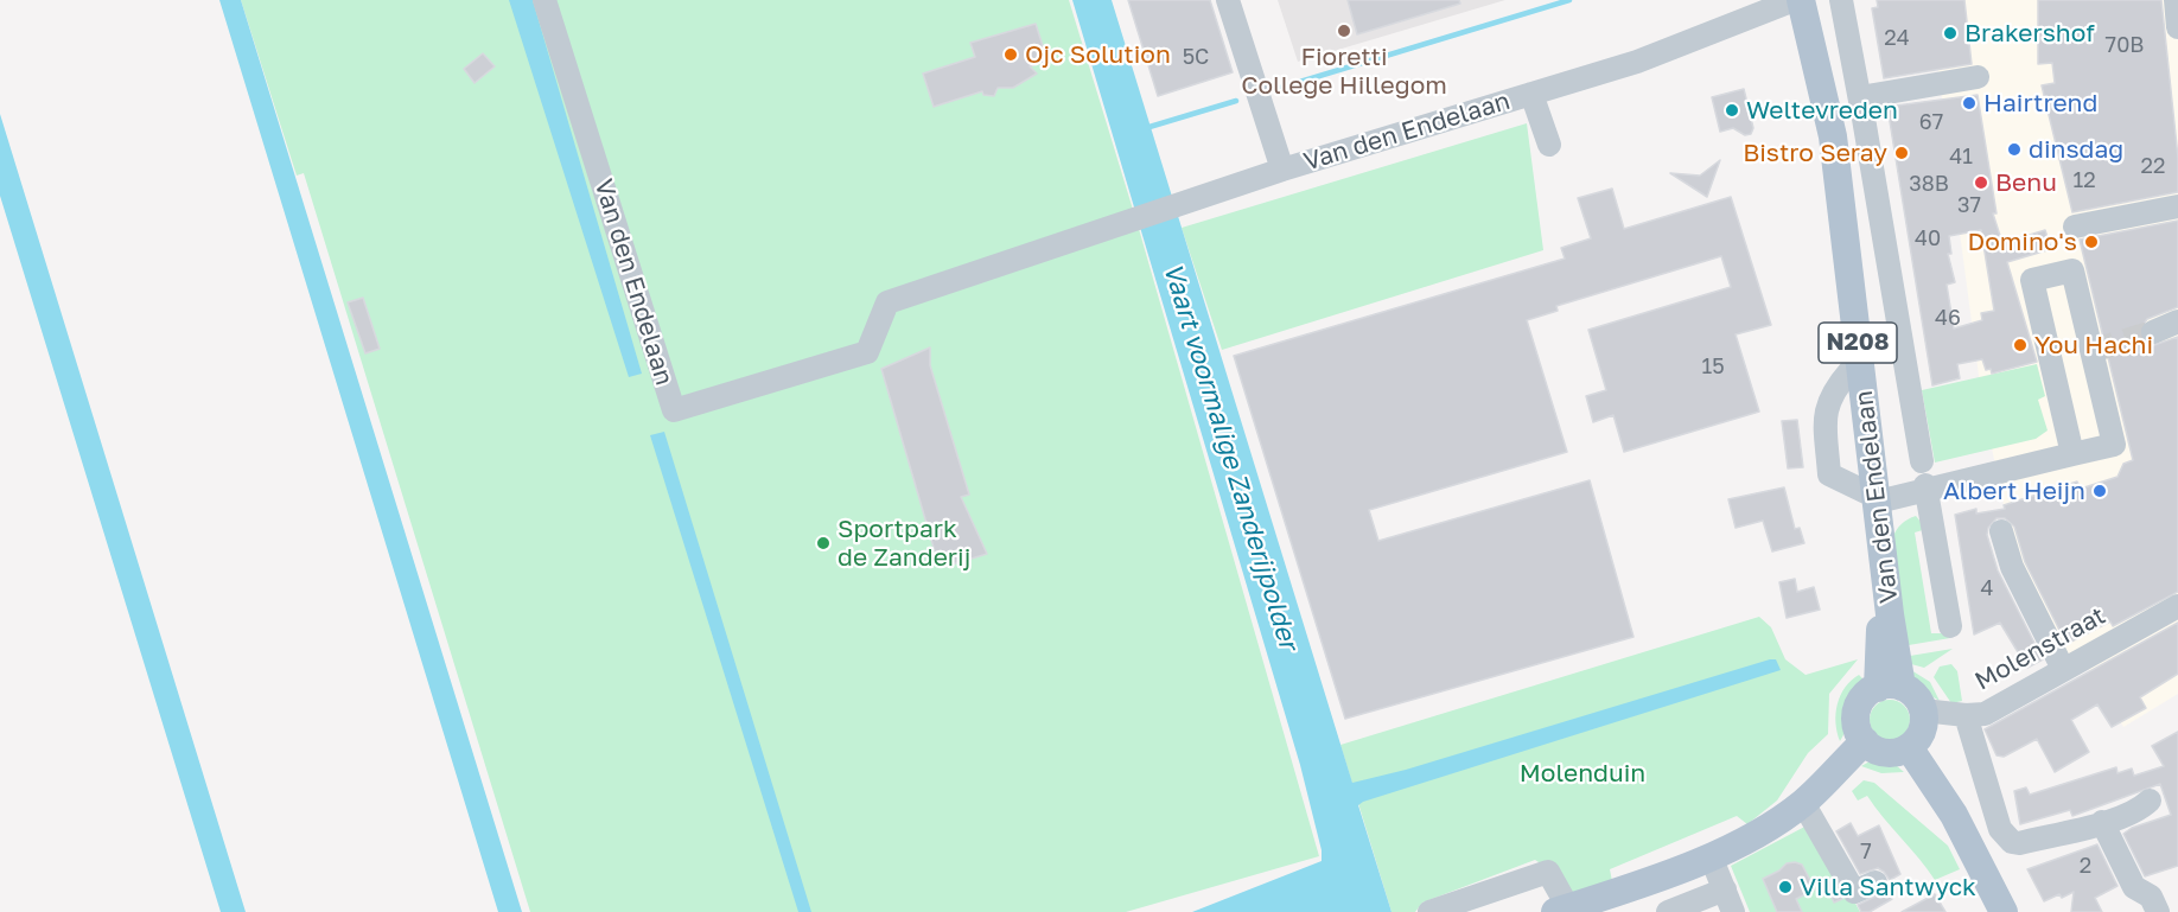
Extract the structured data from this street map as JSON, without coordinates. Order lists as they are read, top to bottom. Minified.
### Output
{"streets":{"main road":["Van den Endelaan","N208"],"street":["Molenstraat"]},"crossings":[["Van den Endelaan","Molenstraat"]],"water":["Vaart voormalige Zanderijpolder"],"parks":["Molenduin"],"places":["Fioretti College Hillegom","Brakershof","Ojc Solution","Hairtrend","Weltevreden","dinsdag","Bistro Seray","Benu","Domino's","You Hachi","Albert Heijn","Sportpark de Zanderij","Villa Santwyck"],"house_numbers":["24","70B","5C","67","41","22","12","38B","37","40","46","15","4","7","2"]}
